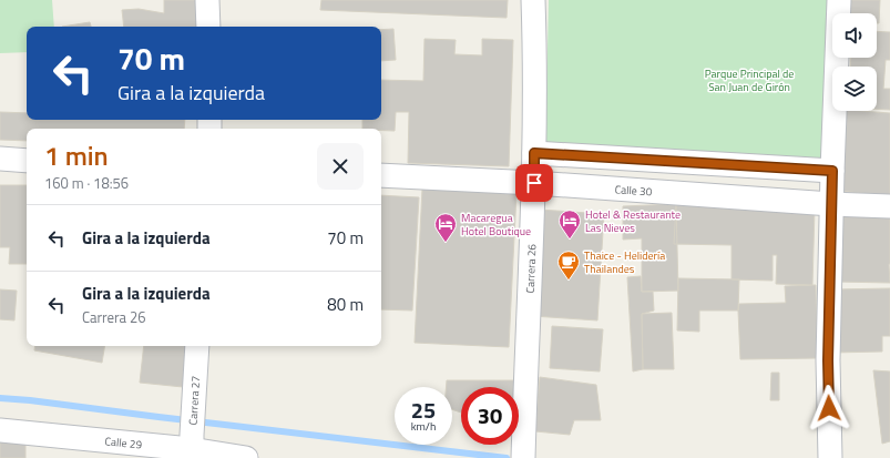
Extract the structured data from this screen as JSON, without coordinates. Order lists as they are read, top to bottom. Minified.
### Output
{"streets":{"street":["Calle 30","Carrera 26","Carrera 27","Calle 29"]},"crossings":[["Calle 30","Carrera 26"],["Carrera 27","Calle 29"]],"parks":["Parque Principal de San Juan de Girón"],"places":{"hotel":["Hotel & Restaurante Las Nieves","Macaregua Hotel Boutique"],"cafe":["Thaice - Helidería Thailandes"]},"page":{"turn":["70 m","Gira a la izquierda"],"heading":["1 min","160 m · 18:56"],"list":[{"name":"Gira a la izquierda","value":"70 m"},{"name":"Gira a la izquierda","note":"Carrera 26","value":"80 m"}],"speed":"25 km/h","limit":"30"}}
